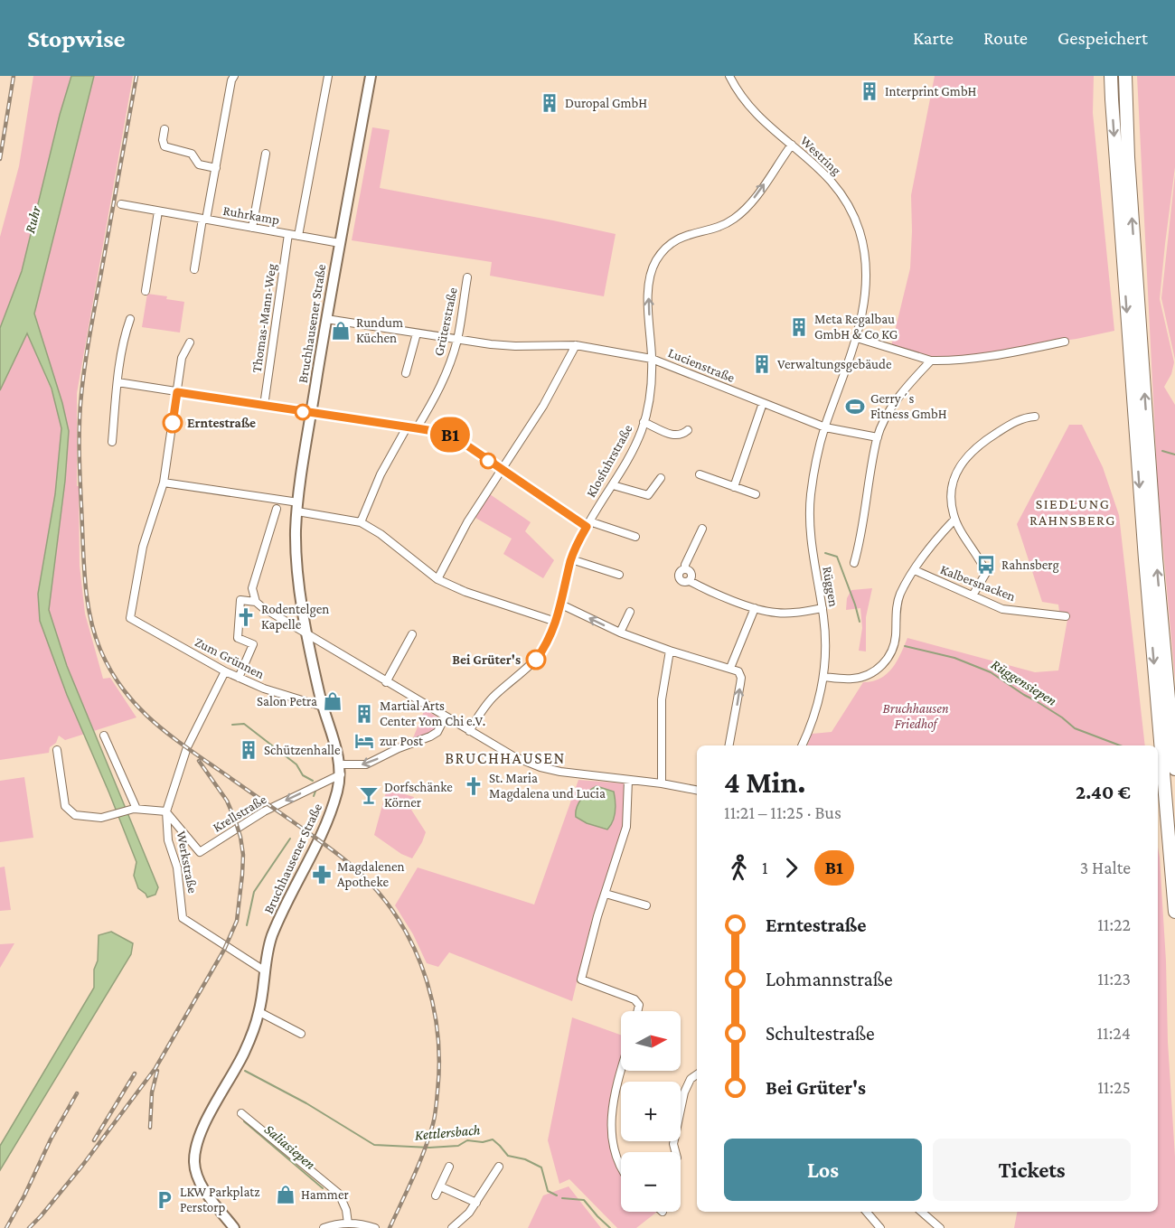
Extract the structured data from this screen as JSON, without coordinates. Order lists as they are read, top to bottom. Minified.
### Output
{"streets":{"street":["Westring","Ruhrkamp","Thomas-Mann-Weg","Grüterstraße","Bruchhausener Straße","Lucienstraße","Klosfuhrstraße","Kalbersnacken","Rüggen","Zum Grünnen","Krellstraße","Werkstraße"]},"crossings":[["Westring","Lucienstraße"],["Westring","Klosfuhrstraße"],["Westring","Rüggen"],["Ruhrkamp","Thomas-Mann-Weg"],["Ruhrkamp","Bruchhausener Straße"],["Grüterstraße","Lucienstraße"],["Bruchhausener Straße","Lucienstraße"],["Bruchhausener Straße","Zum Grünnen"],["Bruchhausener Straße","Krellstraße"],["Bruchhausener Straße","Werkstraße"],["Lucienstraße","Klosfuhrstraße"],["Lucienstraße","Rüggen"],["Kalbersnacken","Rüggen"],["Krellstraße","Werkstraße"]],"one_way":["Krellstraße"],"districts":["SIEDLUNG RAHNSBERG","BRUCHHAUSEN"],"water":["Ruhr","Rüggensiepen","Kettlersbach","Saliasiepen"],"parks":["Bruchhausen Friedhof"],"places":{"building":["Interprint GmbH","Duropal GmbH","Meta Regalbau GmbH & Co KG","Verwaltungsgebäude","Martial Arts Center Yom Chi e.V.","Schützenhalle"],"shop":["Rundum Küchen","Salon Petra","Hammer"],"sports":["Gerry´s Fitness GmbH"],"other":["Erntestraße","Bei Grüter's"],"bus stop":["Rahnsberg"],"church":["Rodentelgen Kapelle","St. Maria Magdalena und Lucia"],"hotel":["zur Post"],"bar":["Dorfschänke Körner"],"pharmacy":["Magdalenen Apotheke"],"parking":["LKW Parkplatz Perstorp"]},"lines":["bus line B1"],"north":"right","page":{"header":"Stopwise","nav":["Karte","Route","Gespeichert"],"on_map":"B1","heading":["4 Min.","11:21 – 11:25 · Bus","2.40 €"],"legs":["1","B1","3 Halte"],"list":[{"name":"Erntestraße","value":"11:22"},{"name":"Lohmannstraße","value":"11:23"},{"name":"Schultestraße","value":"11:24"},{"name":"Bei Grüter's","value":"11:25"}],"map_buttons":["+","−"],"buttons":["Los","Tickets"]}}
